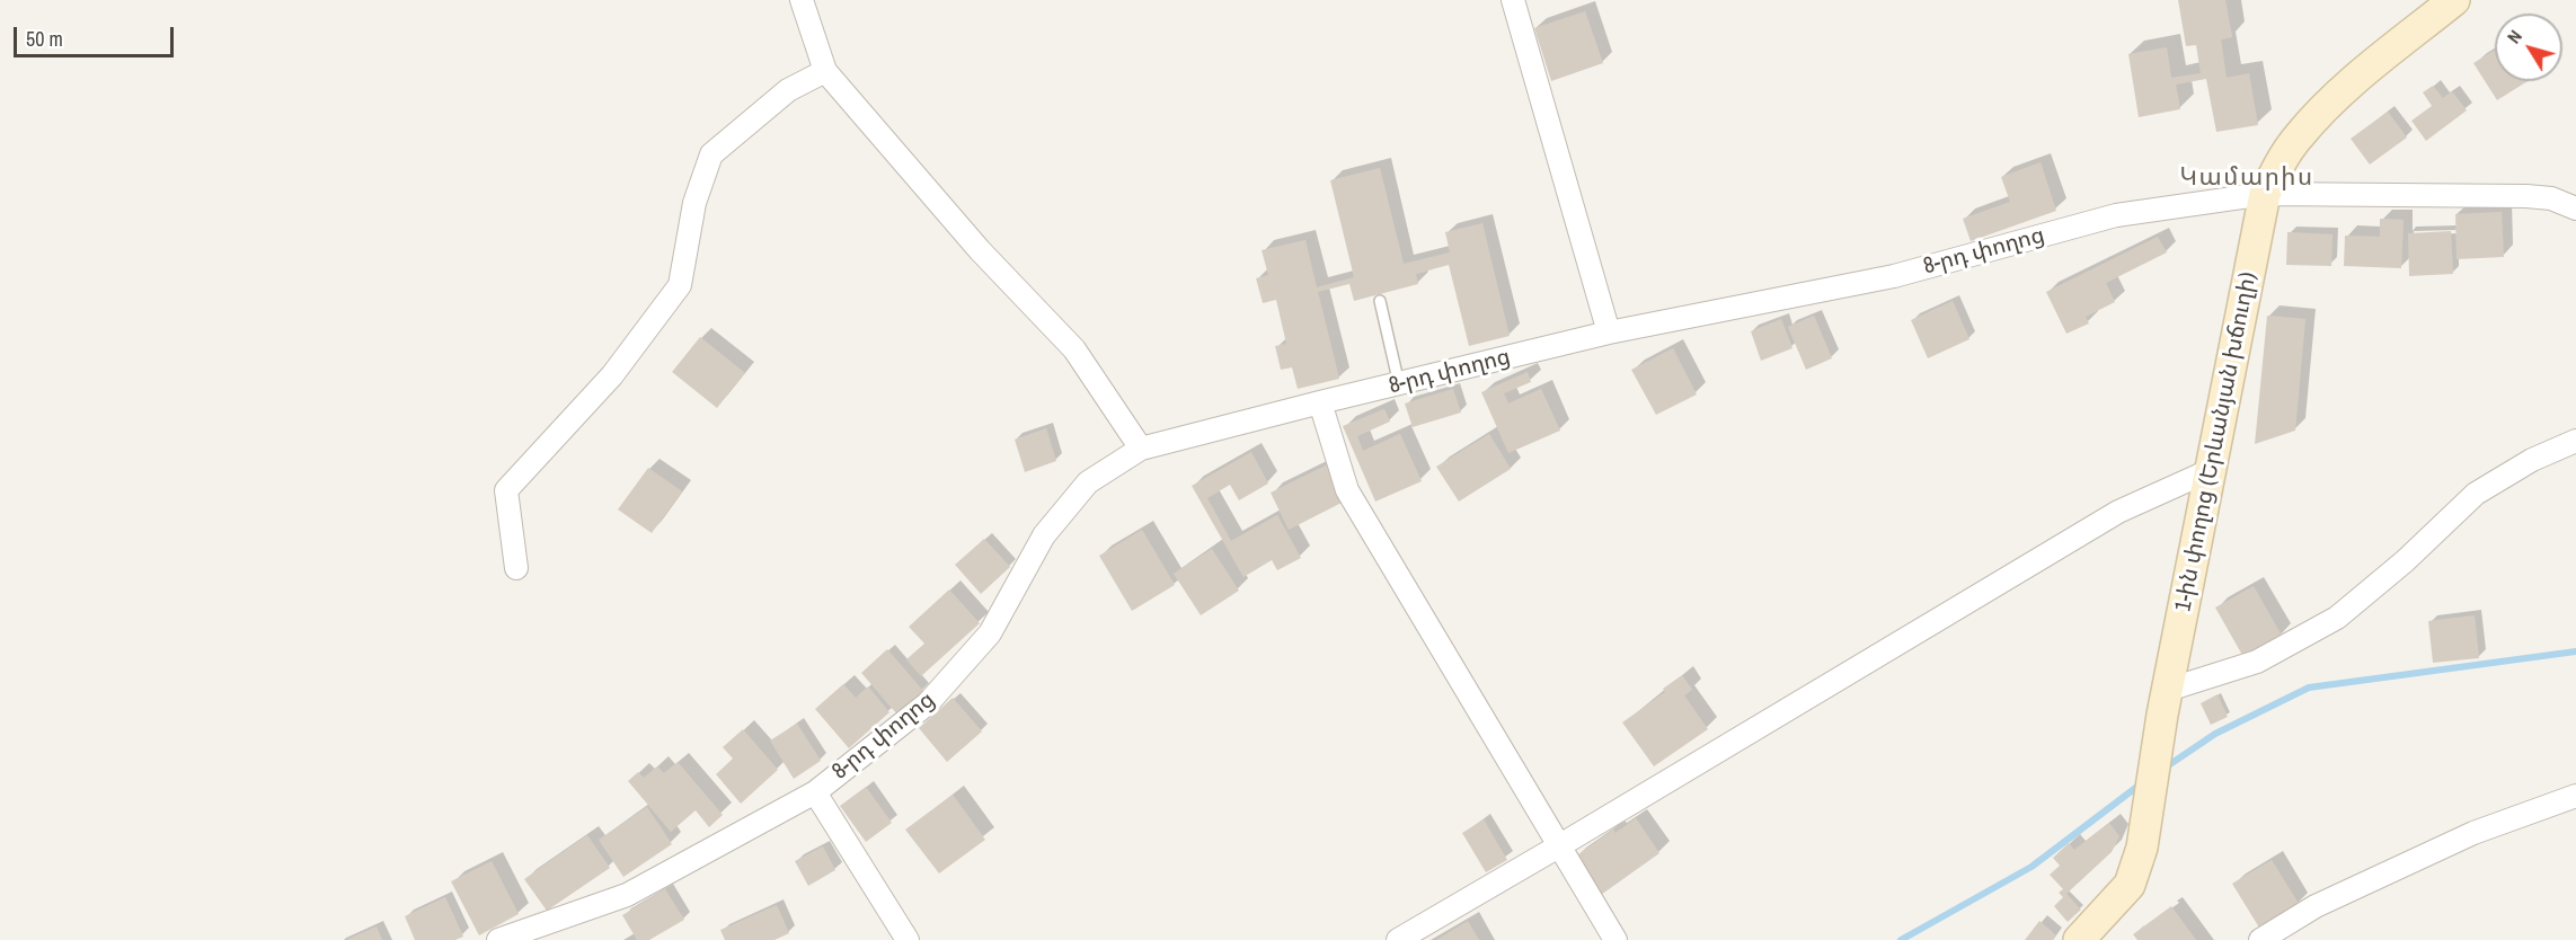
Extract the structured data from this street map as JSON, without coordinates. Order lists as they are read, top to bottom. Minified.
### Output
{"streets":{"main road":["1-ին փողոց (Երևանյան խճուղի)"],"street":["8-րդ փողոց"]},"crossings":[["8-րդ փողոց","1-ին փողոց (Երևանյան խճուղի)"]],"districts":["Կամարիս"],"scale_bar":"50 m","north":"top left"}
